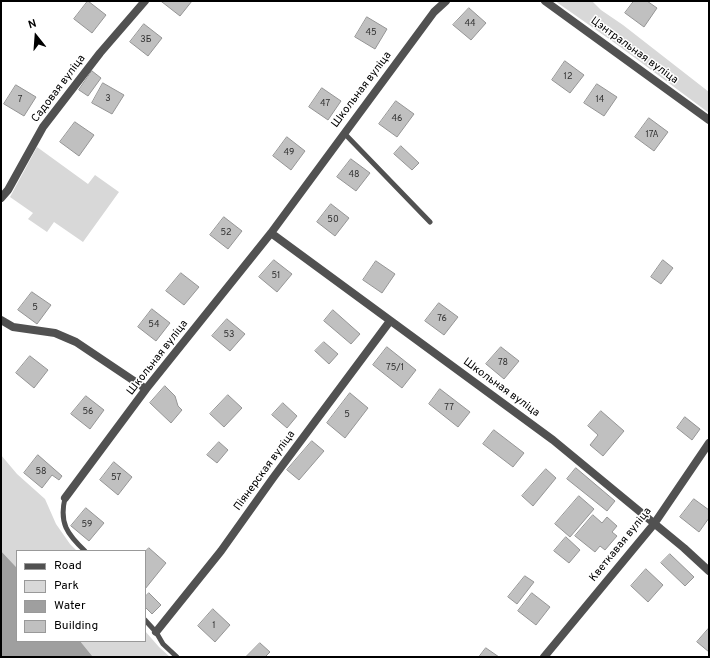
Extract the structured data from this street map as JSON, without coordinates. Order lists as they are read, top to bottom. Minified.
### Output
{"streets":{"street":["Цэнтральная вуліца","Садовая вуліца","Школьная вуліца","Піянерская вуліца","Кветкавая вуліца"]},"crossings":[["Школьная вуліца","Піянерская вуліца"],["Школьная вуліца","Кветкавая вуліца"]],"house_numbers":["44","45","3Б","12","3","7","14","47","46","17А","49","48","50","52","51","5","76","54","53","78","75/1","77","56","5","58","57","59","1"],"legend":["Road","Park","Water","Building"],"north":"top"}
